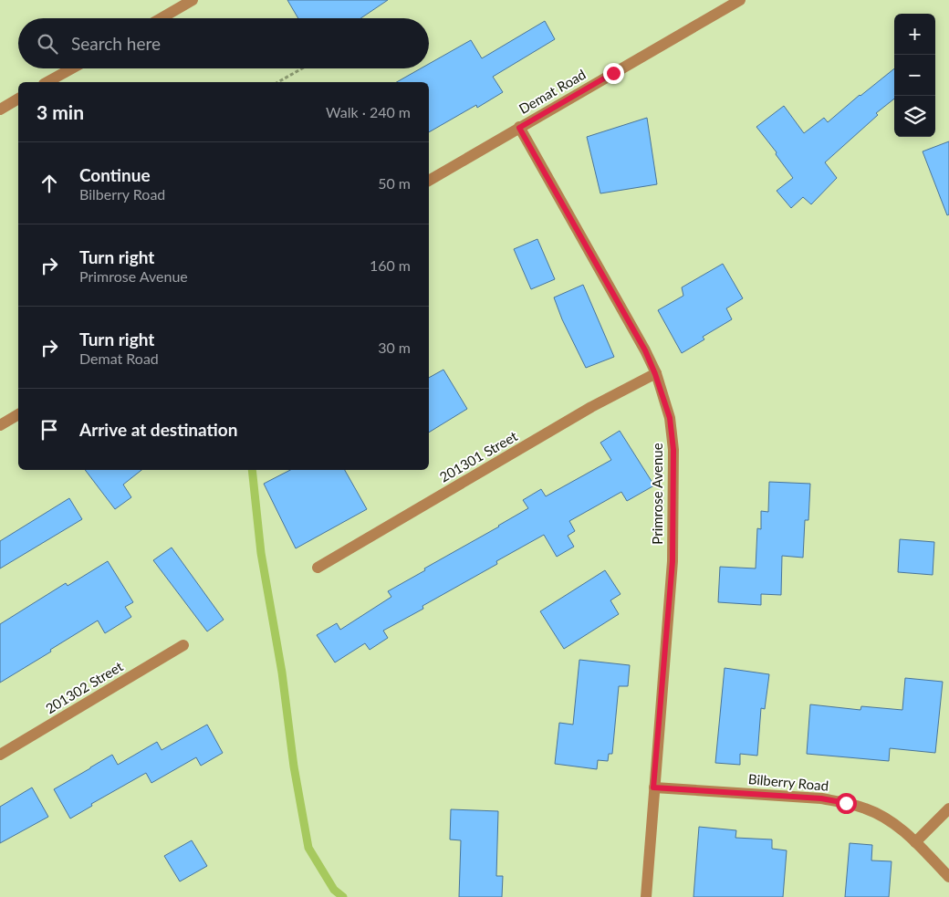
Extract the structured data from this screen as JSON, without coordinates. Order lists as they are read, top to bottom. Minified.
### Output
{"streets":{"street":["Demat Road","201301 Street","Primrose Avenue","201302 Street","Bilberry Road"]},"crossings":[["Demat Road","Primrose Avenue"],["201301 Street","Primrose Avenue"],["Primrose Avenue","Bilberry Road"]],"page":{"map_buttons":["+","−"],"search":"Search here","heading":["3 min","Walk · 240 m"],"list":[["Continue","Bilberry Road","50 m"],["Turn right","Primrose Avenue","160 m"],["Turn right","Demat Road","30 m"],"Arrive at destination"]}}
